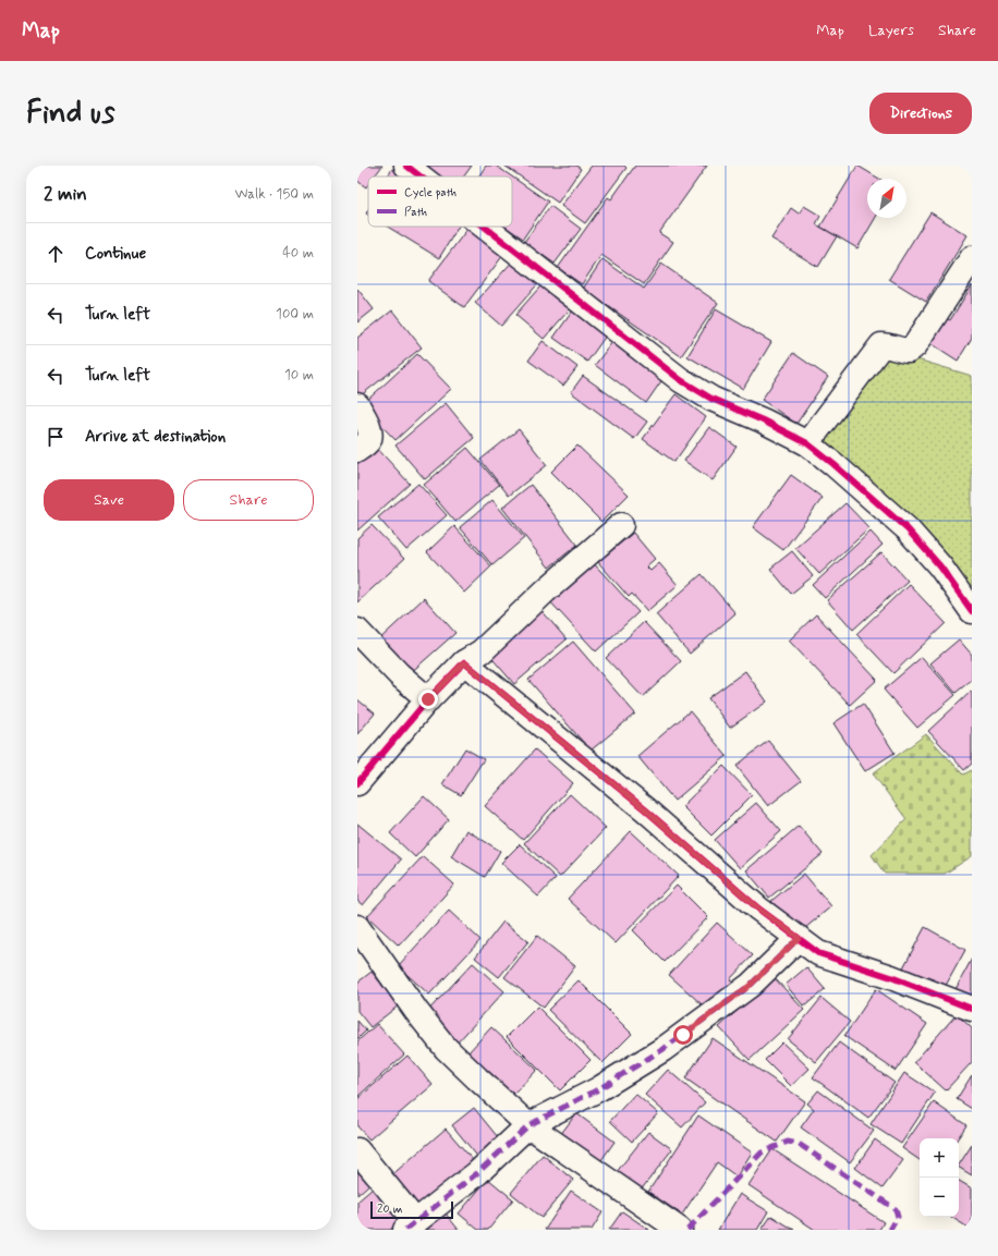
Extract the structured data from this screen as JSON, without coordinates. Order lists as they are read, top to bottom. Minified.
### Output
{"legend":["Cycle path","Path"],"scale_bar":"20 m","north":"top right","page":{"header":"Map","nav":["Map","Layers","Share"],"buttons":["Directions",["Save","Share"]],"title":"Find us","heading":["2 min","Walk · 150 m"],"list":[["Continue","40 m"],["Turn left","100 m"],["Turn left","10 m"],"Arrive at destination"],"map_buttons":["+","−"],"scale":"20 m"}}
